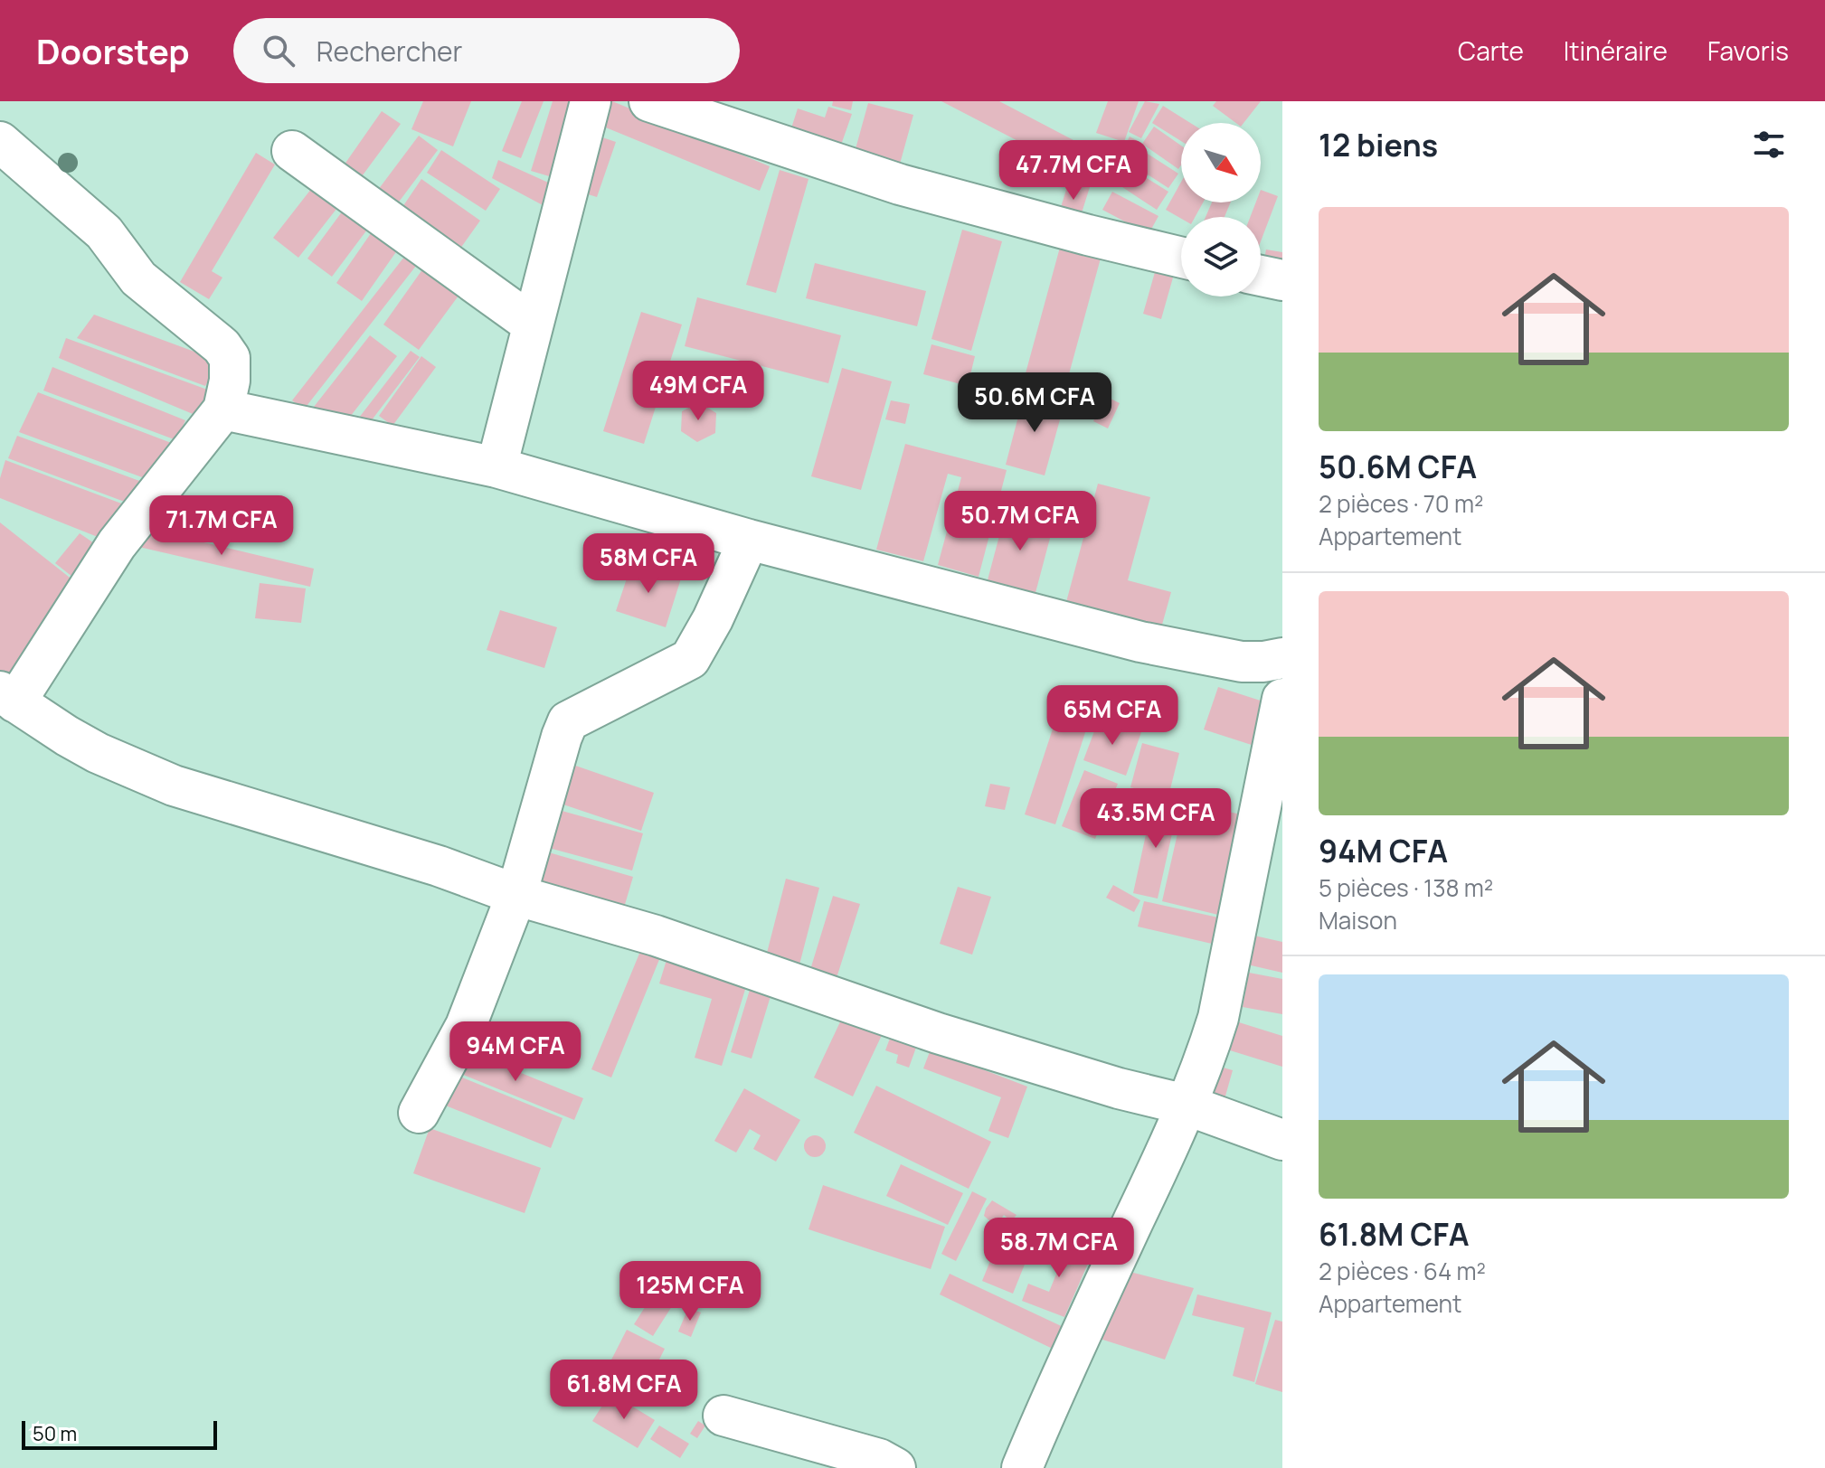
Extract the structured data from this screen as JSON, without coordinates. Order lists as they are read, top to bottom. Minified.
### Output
{"scale_bar":"50 m","north":"bottom right","page":{"header":"Doorstep","search":"Rechercher","nav":["Carte","Itinéraire","Favoris"],"heading":"12 biens","price":["47.7M CFA","49M CFA","50.6M CFA","50.7M CFA","71.7M CFA","58M CFA","65M CFA","43.5M CFA","94M CFA","58.7M CFA","125M CFA","61.8M CFA"],"list":[{"name":"50.6M CFA","note":"2 pièces · 70 m² · Appartement"},{"name":"94M CFA","note":"5 pièces · 138 m² · Maison"},{"name":"61.8M CFA","note":"2 pièces · 64 m² · Appartement"}],"scale":"50 m"}}
